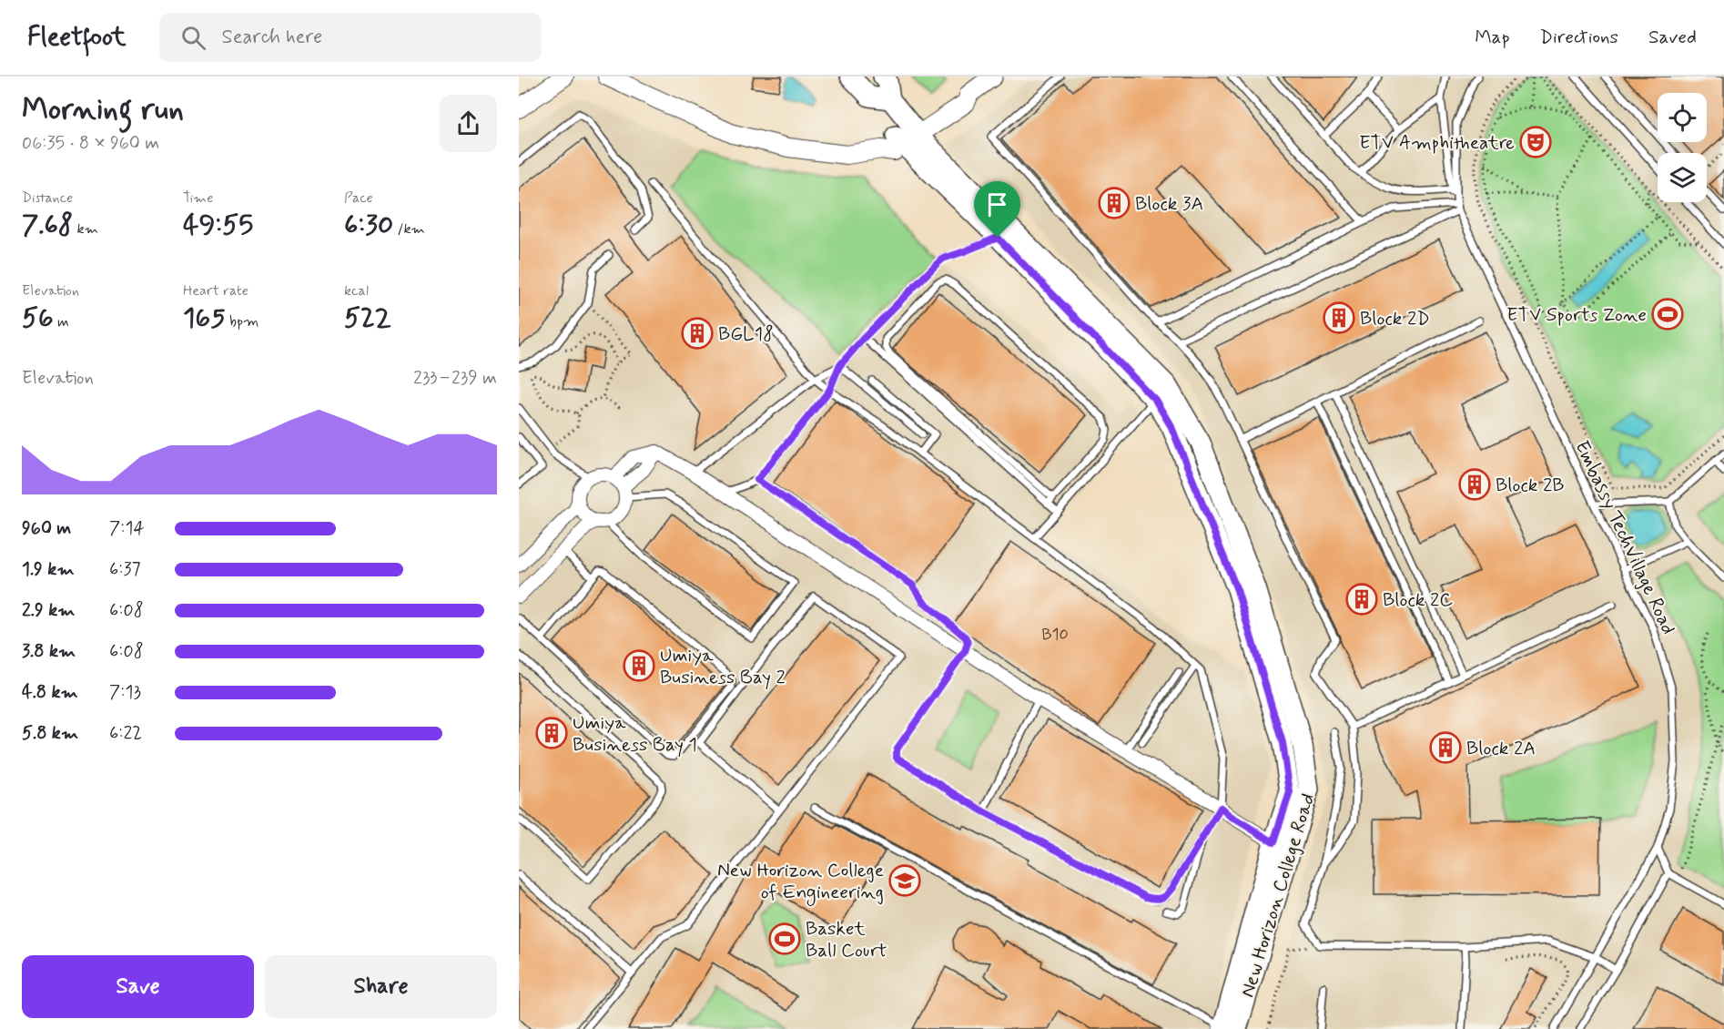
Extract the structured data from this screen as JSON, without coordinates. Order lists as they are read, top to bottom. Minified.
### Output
{"streets":{"main road":["New Horizon College Road"],"lane":["Embassy TechVillage Road"]},"places":{"theatre":["ETV Amphitheatre"],"building":["Block 3A","Block 2D","BGL18","Block 2B","Block 2C","Umiya Business Bay 2","Umiya Business Bay 1","Block 2A"],"sports":["ETV Sports Zone","Basket Ball Court"],"school or university":["New Horizon College of Engineering"]},"house_numbers":["B10"],"page":{"header":"Fleetfoot","search":"Search here","nav":["Map","Directions","Saved"],"heading":["Morning run","06:35 · 8 × 960 m"],"stats":[["Distance","7.68 km"],["Time","49:55"],["Pace","6:30 /km"],["Elevation","56 m"],["Heart rate","165 bpm"],["kcal","522"]],"chart":["Elevation","233–239 m"],"list":[{"name":"960 m","note":"7:14"},{"name":"1.9 km","note":"6:37"},{"name":"2.9 km","note":"6:08"},{"name":"3.8 km","note":"6:08"},{"name":"4.8 km","note":"7:13"},{"name":"5.8 km","note":"6:22"}],"buttons":["Save","Share"]}}
